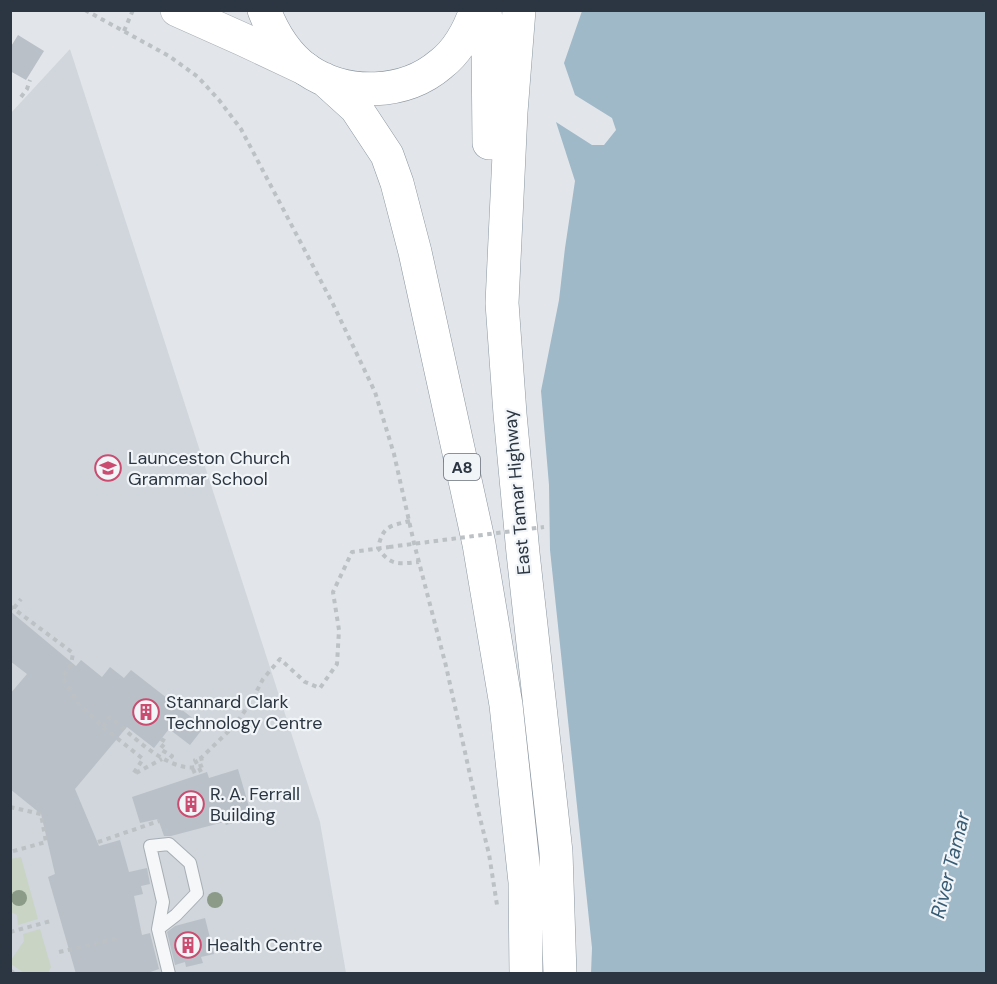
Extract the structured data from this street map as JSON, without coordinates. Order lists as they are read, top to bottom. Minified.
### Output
{"streets":{"main road":["A8","East Tamar Highway"]},"water":["River Tamar"],"places":{"school or university":["Launceston Church Grammar School"],"building":["Stannard Clark Technology Centre","R. A. Ferrall Building","Health Centre"]}}
